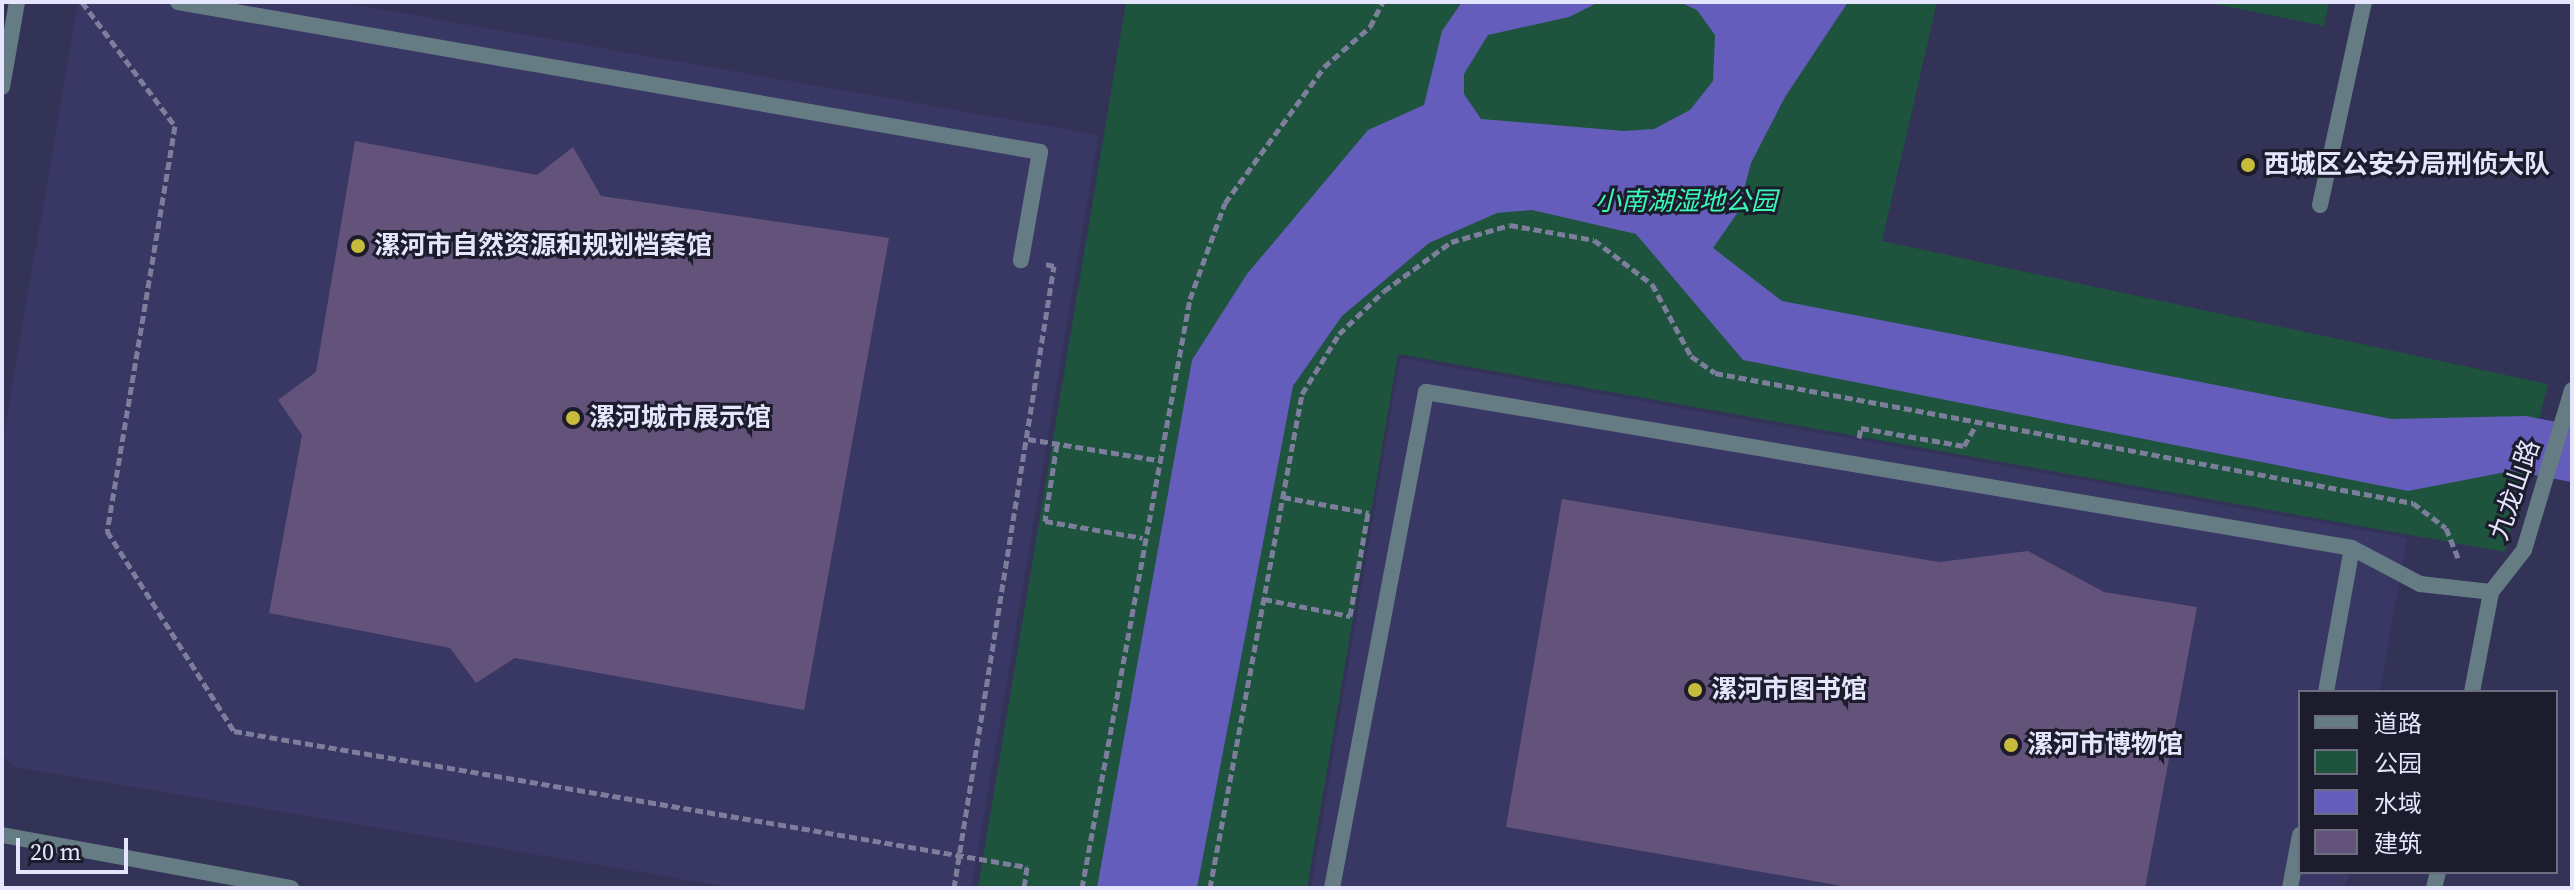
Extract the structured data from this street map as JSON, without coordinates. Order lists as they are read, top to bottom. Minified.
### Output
{"streets":{"street":["九龙山路"]},"parks":["小南湖湿地公园"],"places":["西城区公安分局刑侦大队","漯河市自然资源和规划档案馆","漯河城市展示馆","漯河市图书馆","漯河市博物馆"],"legend":["道路","公园","水域","建筑"],"scale_bar":"20 m"}
